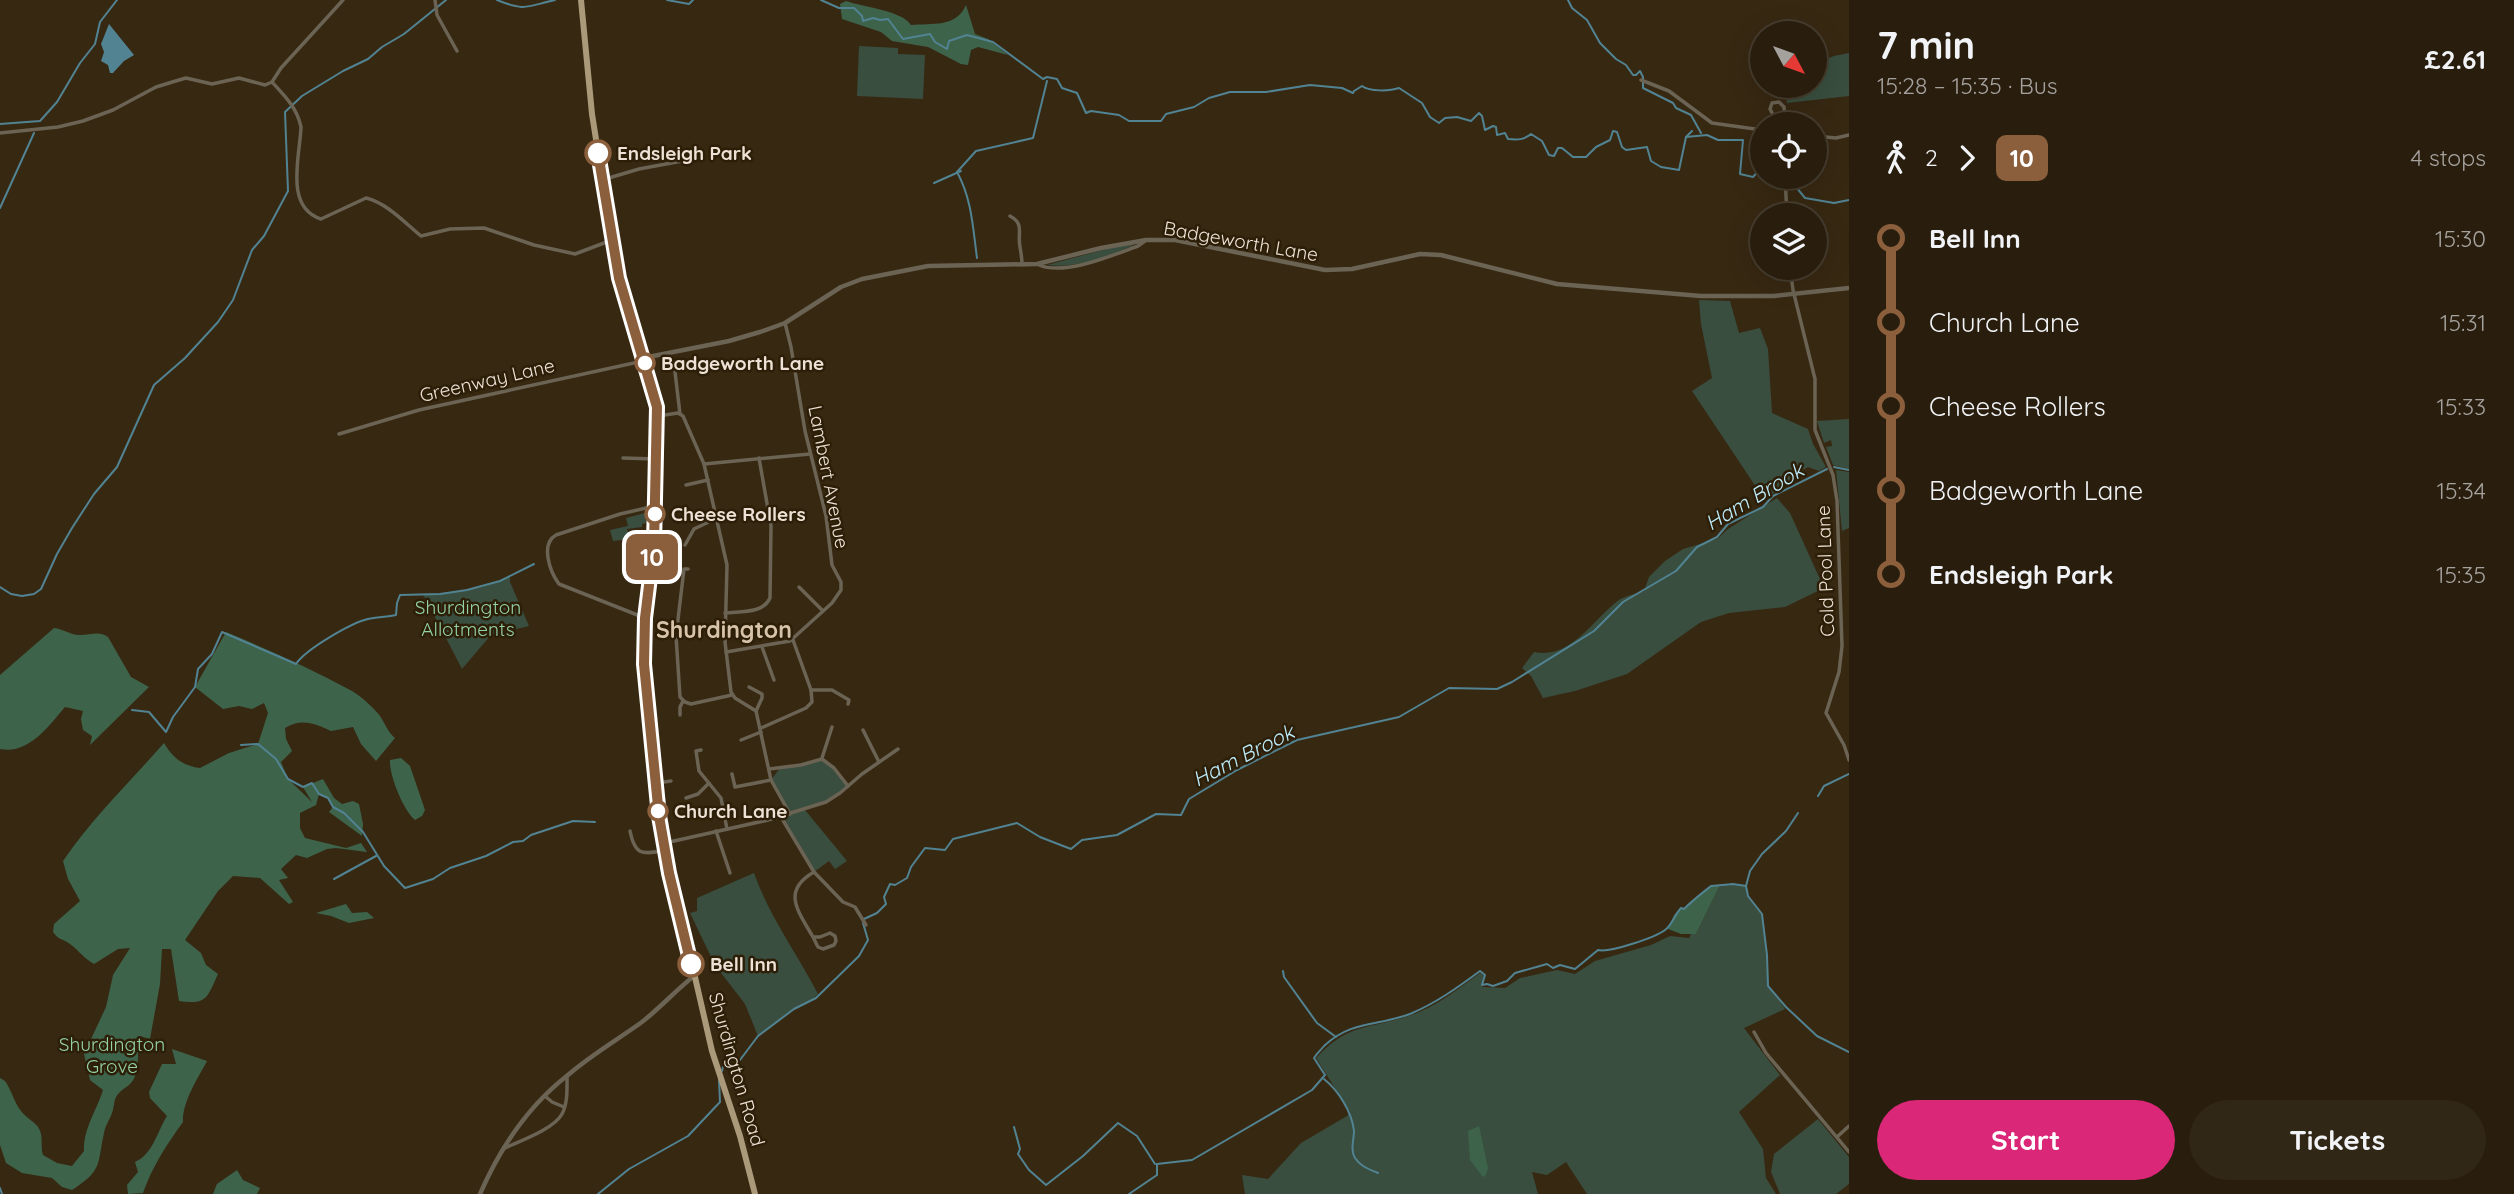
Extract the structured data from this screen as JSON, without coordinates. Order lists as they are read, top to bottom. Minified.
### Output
{"streets":{"main road":["Shurdington Road"],"street":["Badgeworth Lane","Greenway Lane","Lambert Avenue","Cold Pool Lane"]},"crossings":[["Badgeworth Lane","Greenway Lane"],["Badgeworth Lane","Lambert Avenue"],["Badgeworth Lane","Cold Pool Lane"],["Badgeworth Lane","Shurdington Road"],["Greenway Lane","Shurdington Road"]],"districts":["Shurdington"],"water":["Ham Brook"],"parks":["Shurdington Allotments","Shurdington Grove"],"places":["Endsleigh Park","Badgeworth Lane","Cheese Rollers","Church Lane","Bell Inn"],"lines":["bus line 10"],"north":"bottom right","page":{"on_map":"10","heading":["7 min","15:28 – 15:35 · Bus","£2.61"],"legs":["2","10","4 stops"],"list":[{"name":"Bell Inn","value":"15:30"},{"name":"Church Lane","value":"15:31"},{"name":"Cheese Rollers","value":"15:33"},{"name":"Badgeworth Lane","value":"15:34"},{"name":"Endsleigh Park","value":"15:35"}],"buttons":["Start","Tickets"]}}
